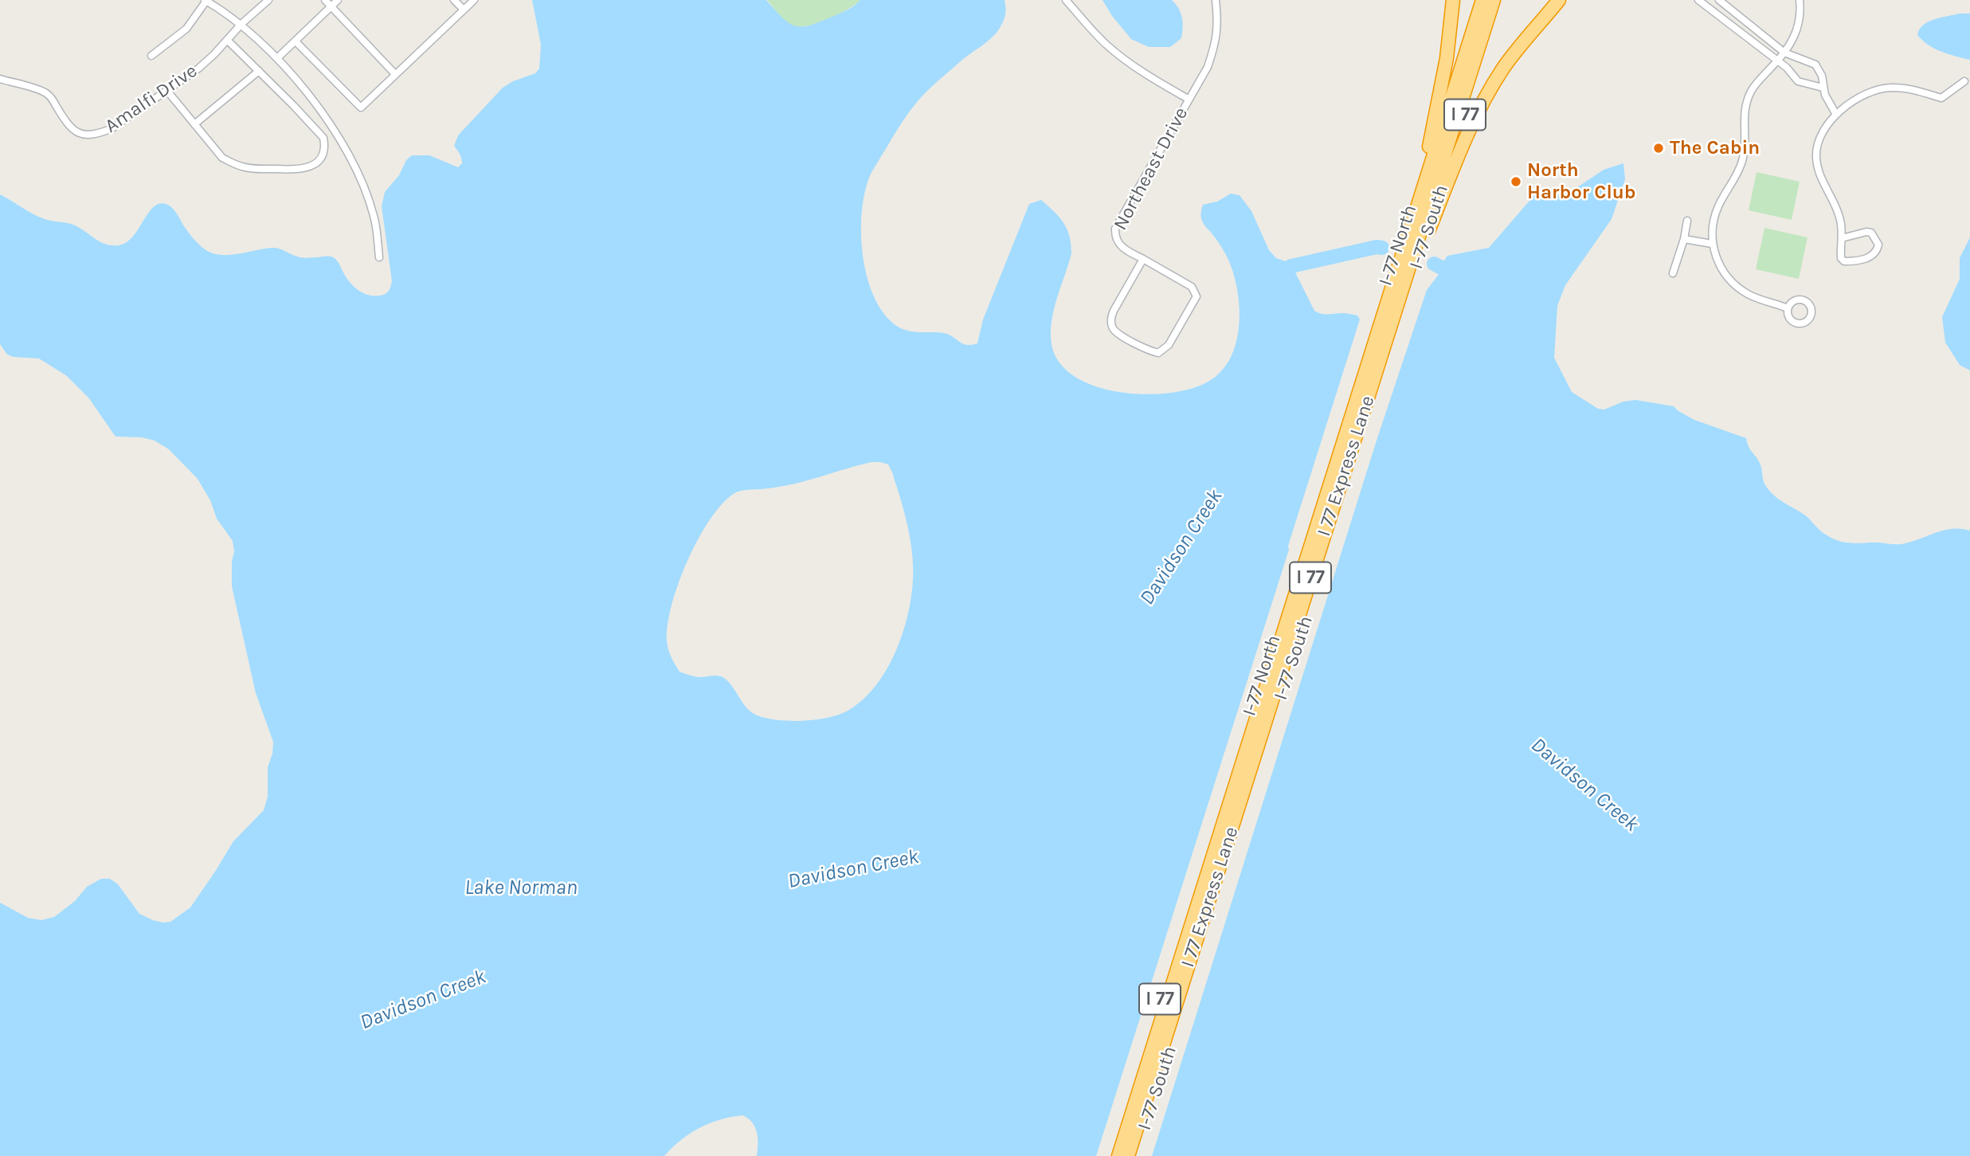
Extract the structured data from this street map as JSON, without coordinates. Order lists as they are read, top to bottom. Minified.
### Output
{"streets":{"highway":["I 77","I-77 South","I-77 North","I 77 Express Lane"],"street":["Amalfi Drive","Northeast Drive"]},"crossings":[["I 77","I-77 North"]],"water":["Davidson Creek","Lake Norman"],"places":["The Cabin","North Harbor Club"]}
